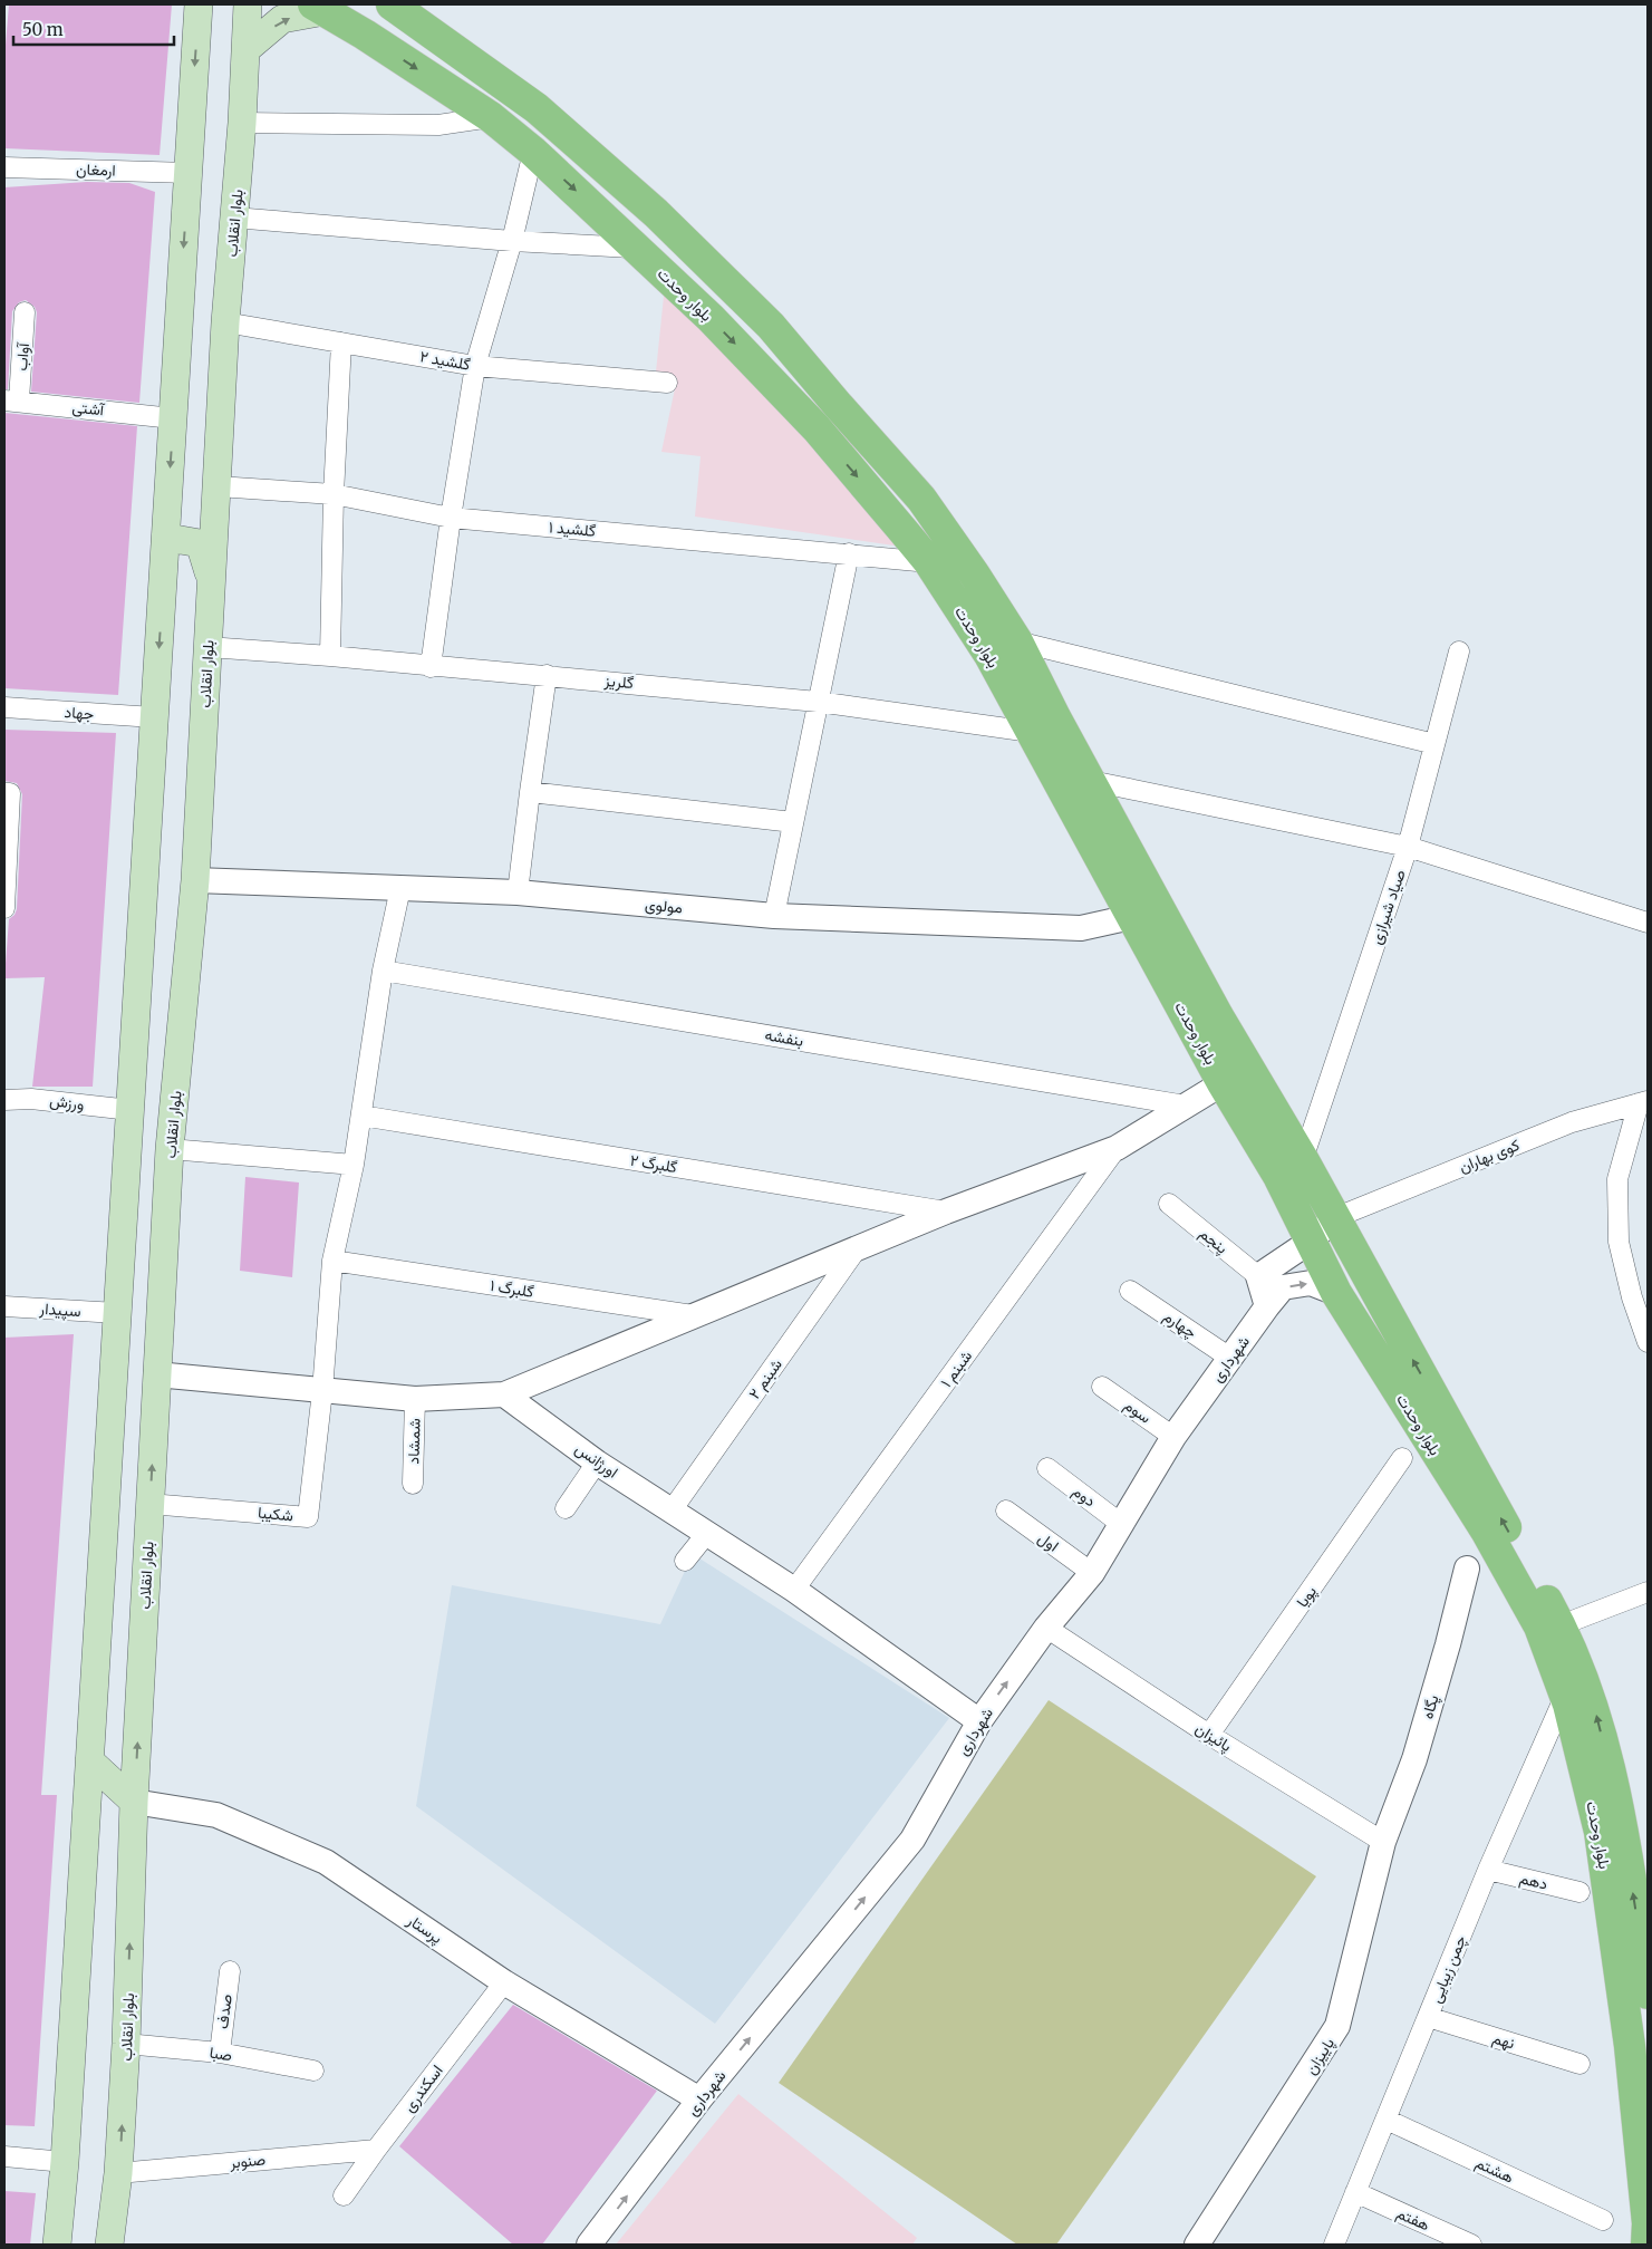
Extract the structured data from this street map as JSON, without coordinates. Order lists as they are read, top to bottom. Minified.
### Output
{"streets":{"main road":["بلوار انقلاب","بلوار وحدت"],"street":["ارمغان","آواب","گلشید ۲","آشتی","گلشید ۱","گلریز","جهاد","مولوی","صیاد شیرازی","بنفشه","ورزش","کوی بهاران","گلبرگ ۲","پنجم","گلبرگ ۱","سپیدار","چهارم","شهرداری","شبنم ۱","شبنم ۲","سوم","شمشاد","اورژانس","دوم","شکیبا","اول","پویا","پگاه","پائیزان","دهم","پرستار","چمن زیبایی","صدف","نهم","صبا","پاییزان","اسکندری","صنوبر","هشتم","هفتم"]},"crossings":[["بلوار انقلاب","گلشید ۲"],["بلوار انقلاب","گلشید ۱"],["بلوار انقلاب","گلریز"],["بلوار انقلاب","مولوی"],["بلوار انقلاب","شکیبا"],["بلوار انقلاب","پرستار"],["بلوار انقلاب","صبا"],["بلوار انقلاب","صنوبر"],["بلوار وحدت","گلشید ۱"],["بلوار وحدت","گلریز"],["بلوار وحدت","مولوی"],["بلوار وحدت","صیاد شیرازی"],["بلوار وحدت","کوی بهاران"],["بلوار وحدت","شهرداری"],["بلوار وحدت","چمن زیبایی"],["آواب","آشتی"],["چهارم","شهرداری"],["شهرداری","سوم"],["شهرداری","اورژانس"],["شهرداری","دوم"],["شهرداری","اول"],["شهرداری","پائیزان"],["شهرداری","پرستار"],["شبنم ۱","اورژانس"],["شبنم ۲","اورژانس"],["پویا","پائیزان"],["پگاه","پائیزان"],["پگاه","پاییزان"],["پائیزان","پاییزان"],["دهم","چمن زیبایی"],["پرستار","اسکندری"],["چمن زیبایی","نهم"],["چمن زیبایی","هشتم"],["چمن زیبایی","هفتم"],["صدف","صبا"],["اسکندری","صنوبر"]],"one_way":["شهرداری"],"scale_bar":"50 m"}
